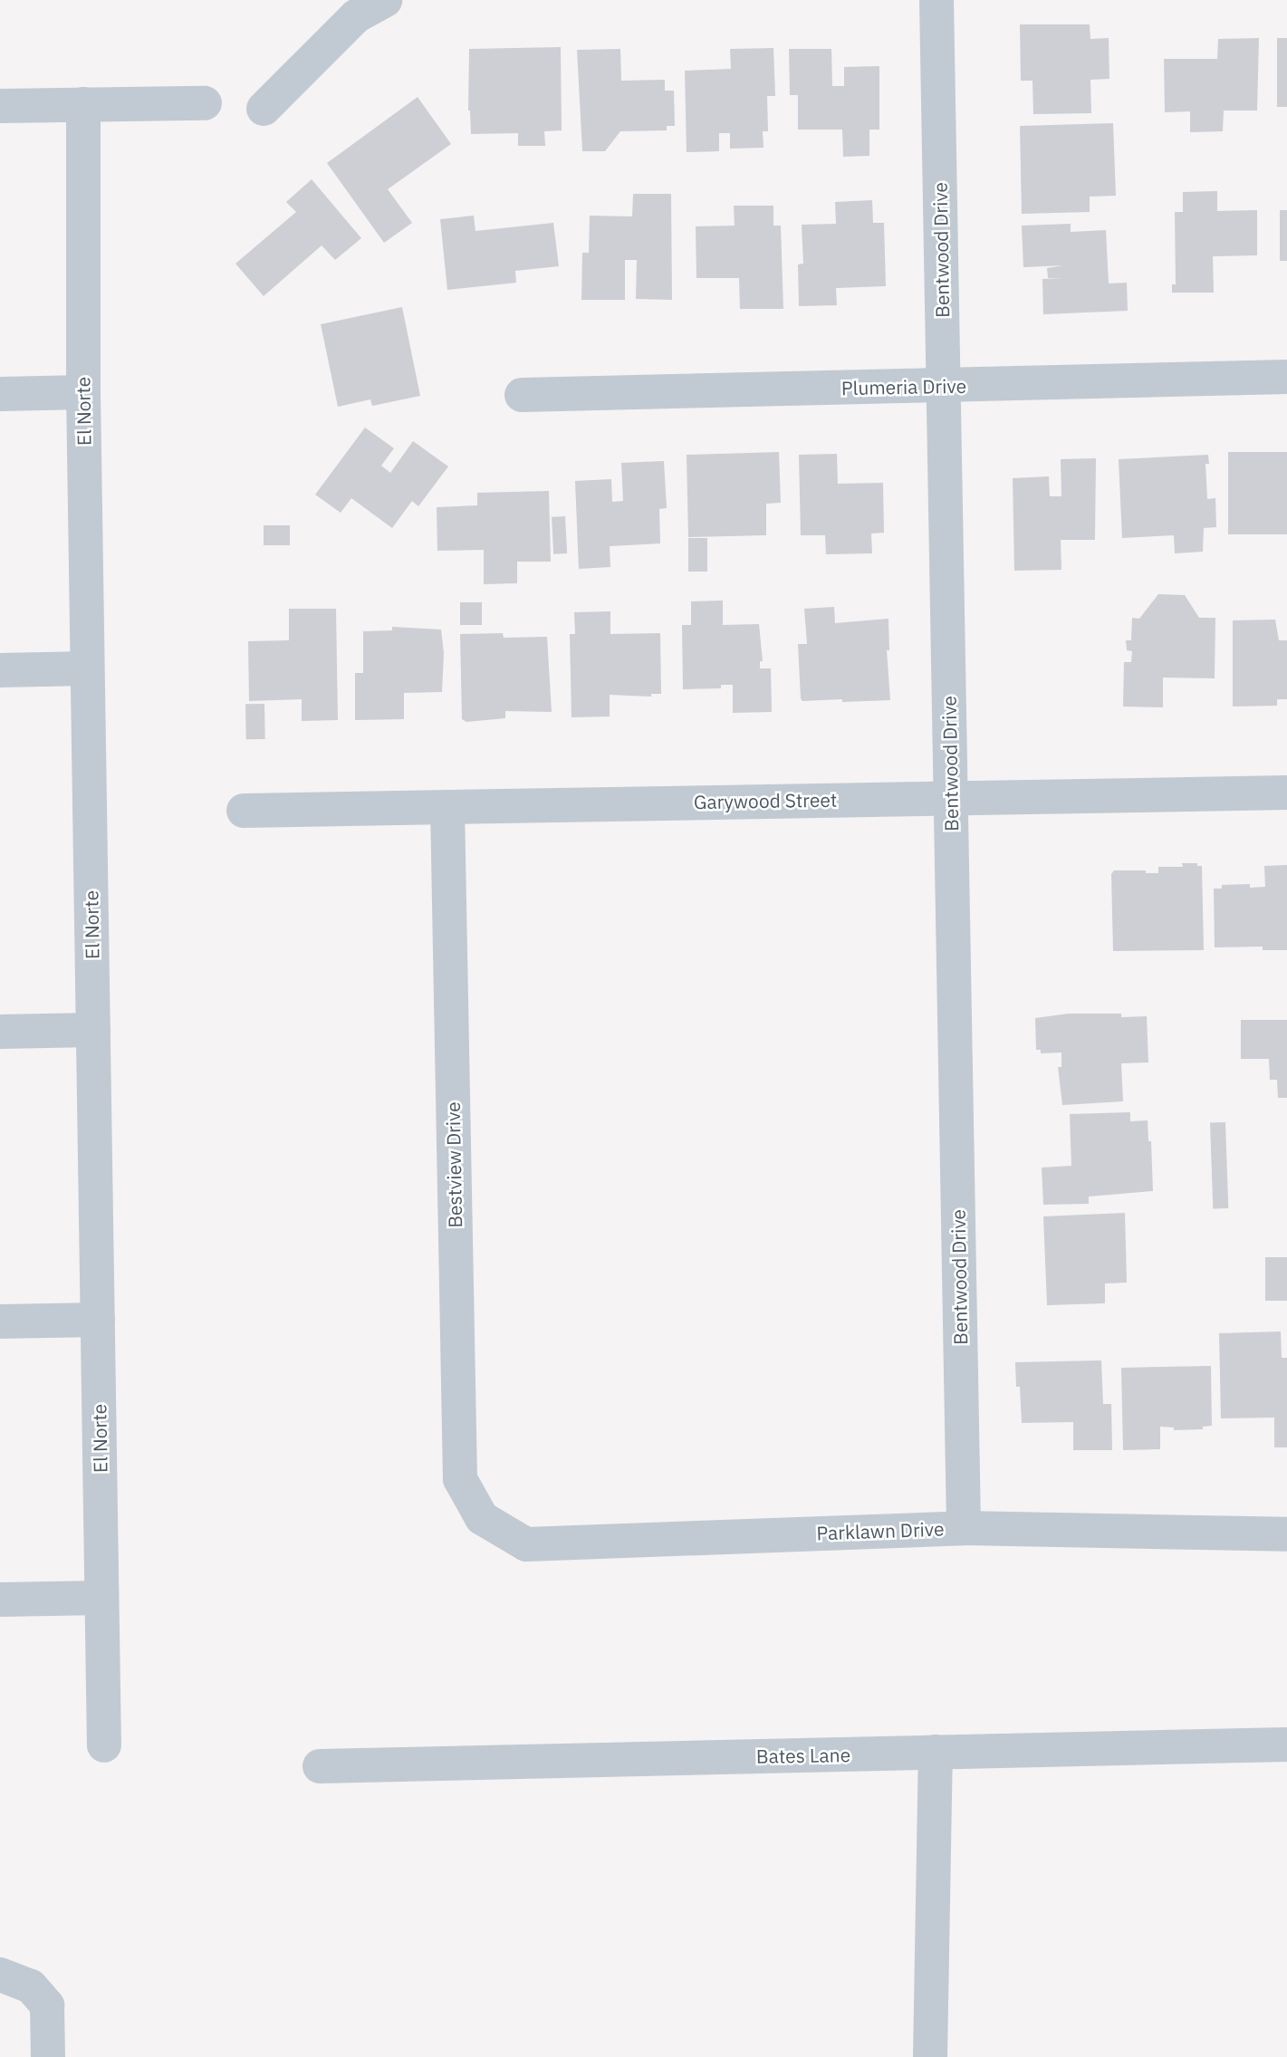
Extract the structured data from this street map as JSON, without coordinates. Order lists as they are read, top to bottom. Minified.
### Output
{"streets":{"street":["Bentwood Drive","Plumeria Drive","El Norte","Garywood Street","Bestview Drive","Parklawn Drive","Bates Lane"]},"crossings":[["Bentwood Drive","Plumeria Drive"],["Bentwood Drive","Garywood Street"],["Bentwood Drive","Parklawn Drive"],["Garywood Street","Bestview Drive"],["Bestview Drive","Parklawn Drive"]]}
